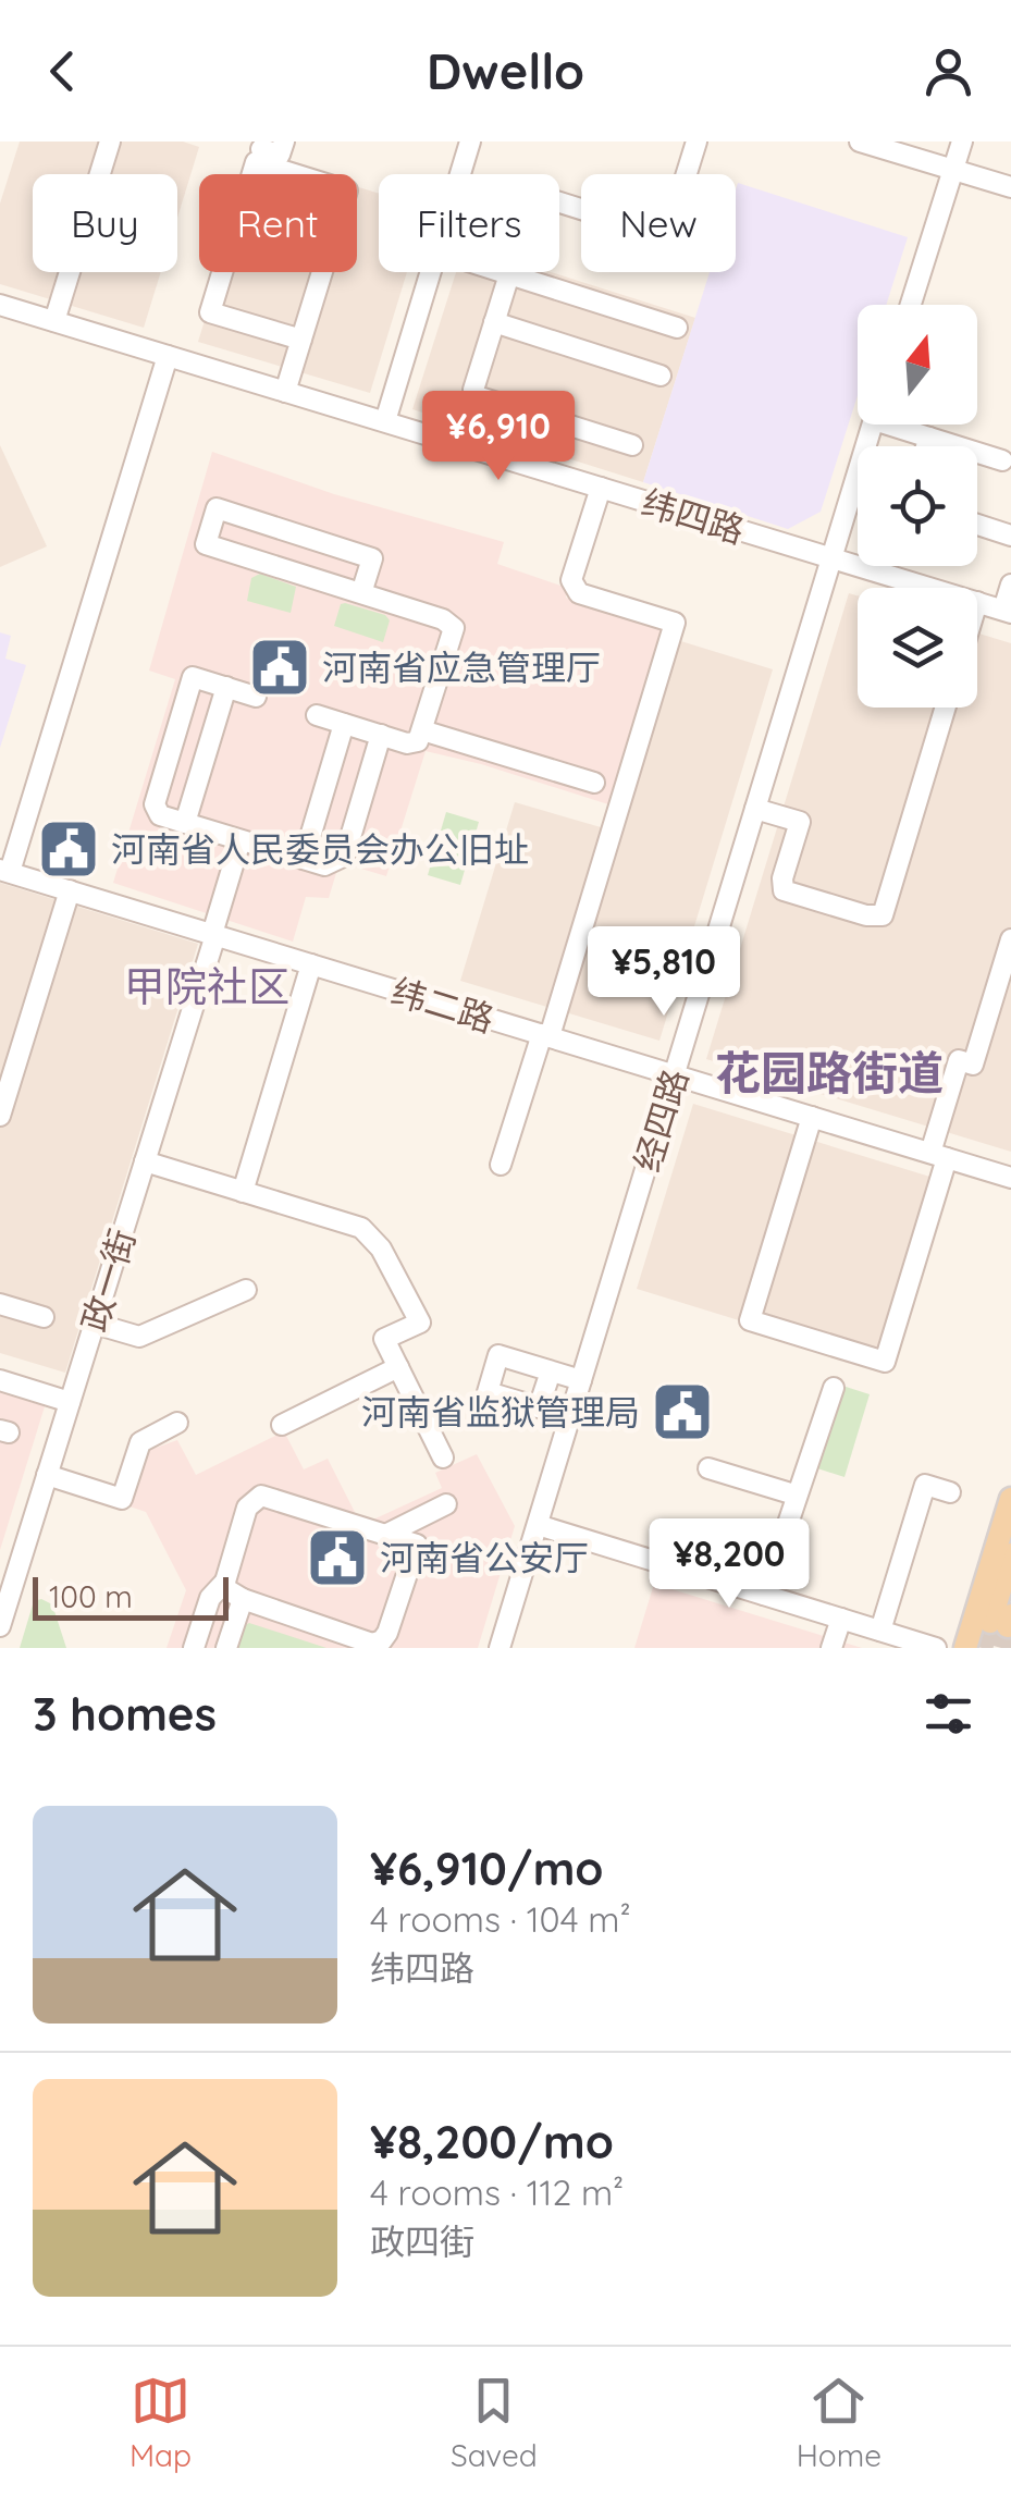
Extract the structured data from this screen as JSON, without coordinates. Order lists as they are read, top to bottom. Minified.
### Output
{"streets":{"street":["纬四路","纬二路","经四路","政一街"]},"crossings":[["纬四路","经四路"],["纬二路","经四路"],["纬二路","政一街"]],"districts":["甲院社区","花园路街道"],"places":{"public building":["河南省应急管理厅","河南省人民委员会办公旧址","河南省监狱管理局","河南省公安厅"]},"scale_bar":"100 m","north":"top","page":{"header":"Dwello","chip":["Buy","Rent","Filters","New"],"price":["¥6,910","¥5,810","¥8,200"],"scale":"100 m","heading":"3 homes","list":[{"name":"¥6,910/mo","note":"4 rooms · 104 m² · 纬四路"},{"name":"¥8,200/mo","note":"4 rooms · 112 m² · 政四街"}],"tabs":["Map","Saved","Home"]}}
